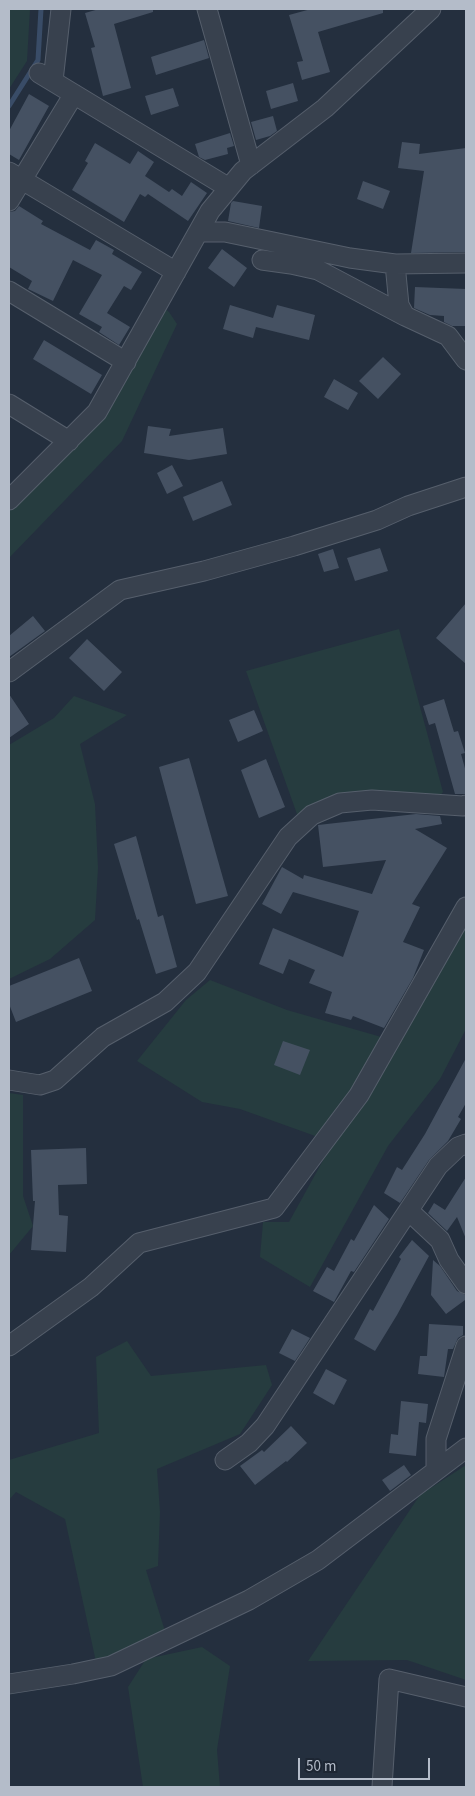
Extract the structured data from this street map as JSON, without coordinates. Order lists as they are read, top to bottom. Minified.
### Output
{"scale_bar":"50 m"}
